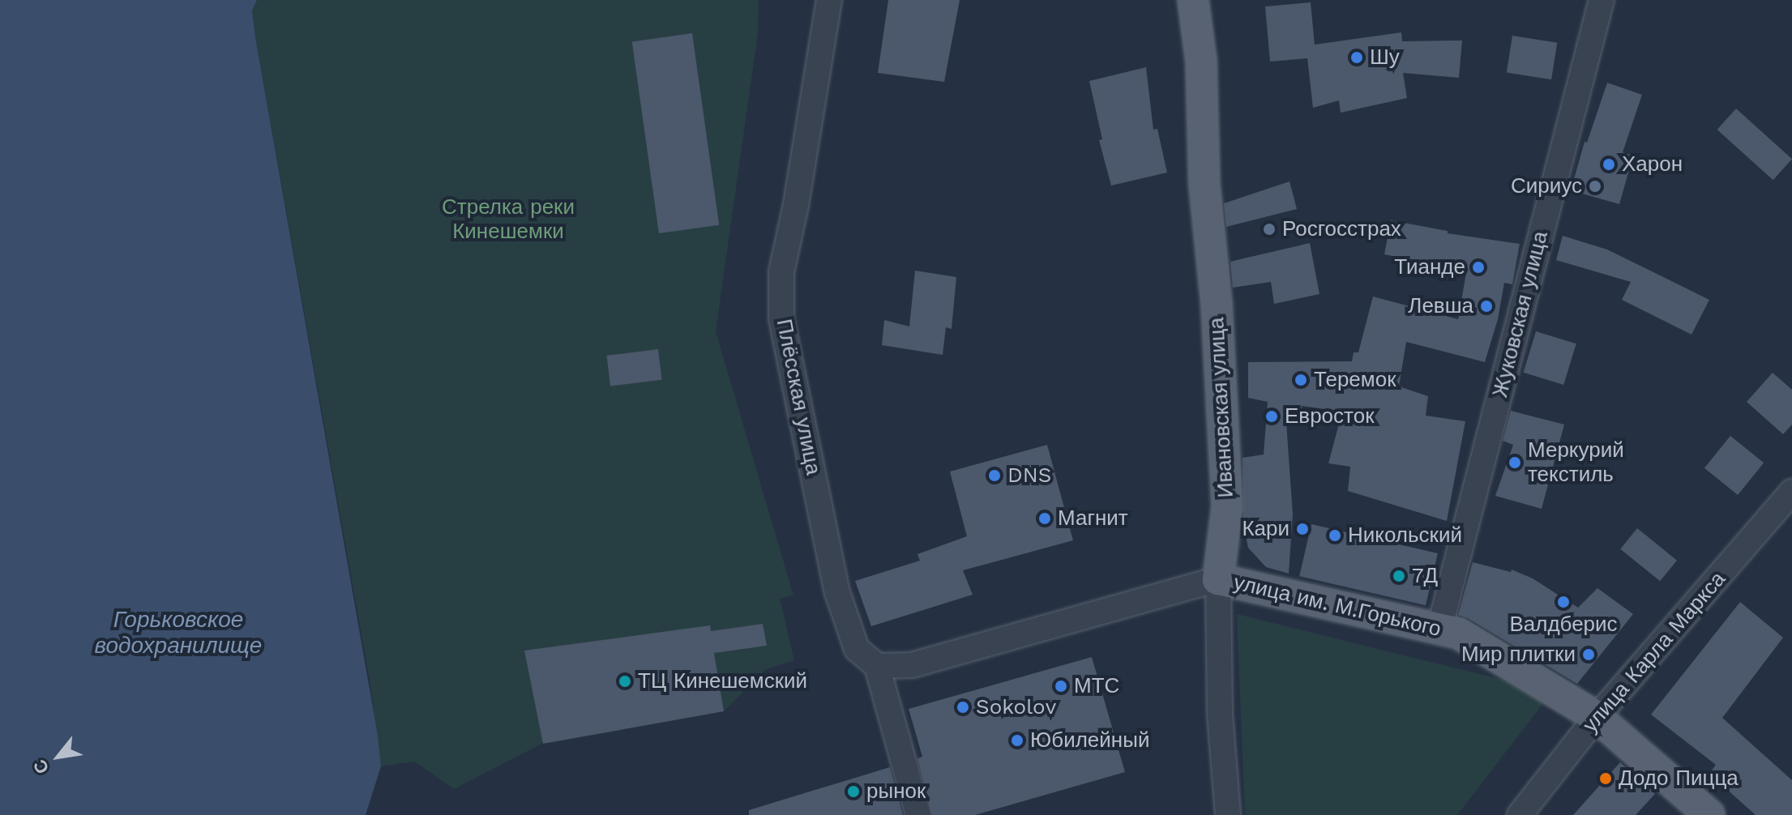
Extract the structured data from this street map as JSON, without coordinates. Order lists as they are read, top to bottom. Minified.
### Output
{"streets":{"main road":["Ивановская улица","улица им. М.Горького"],"street":["Жуковская улица","Плёсская улица","улица Карла Маркса"]},"crossings":[["Жуковская улица","улица им. М.Горького"],["Плёсская улица","улица им. М.Горького"],["Ивановская улица","улица им. М.Горького"],["улица им. М.Горького","улица Карла Маркса"]],"water":["Горьковское водохранилище"],"parks":["Стрелка реки Кинешемки"],"places":["Шу","Харон","Сириус","Росгосстрах","Тианде","Левша","Теремок","Евросток","Меркурий текстиль","DNS","Магнит","Кари","Никольский","7Д","Валдберис","Мир плитки","ТЦ Кинешемский","МТС","Sokolov","Юбилейный","Додо Пицца","рынок"],"north":"bottom left"}
